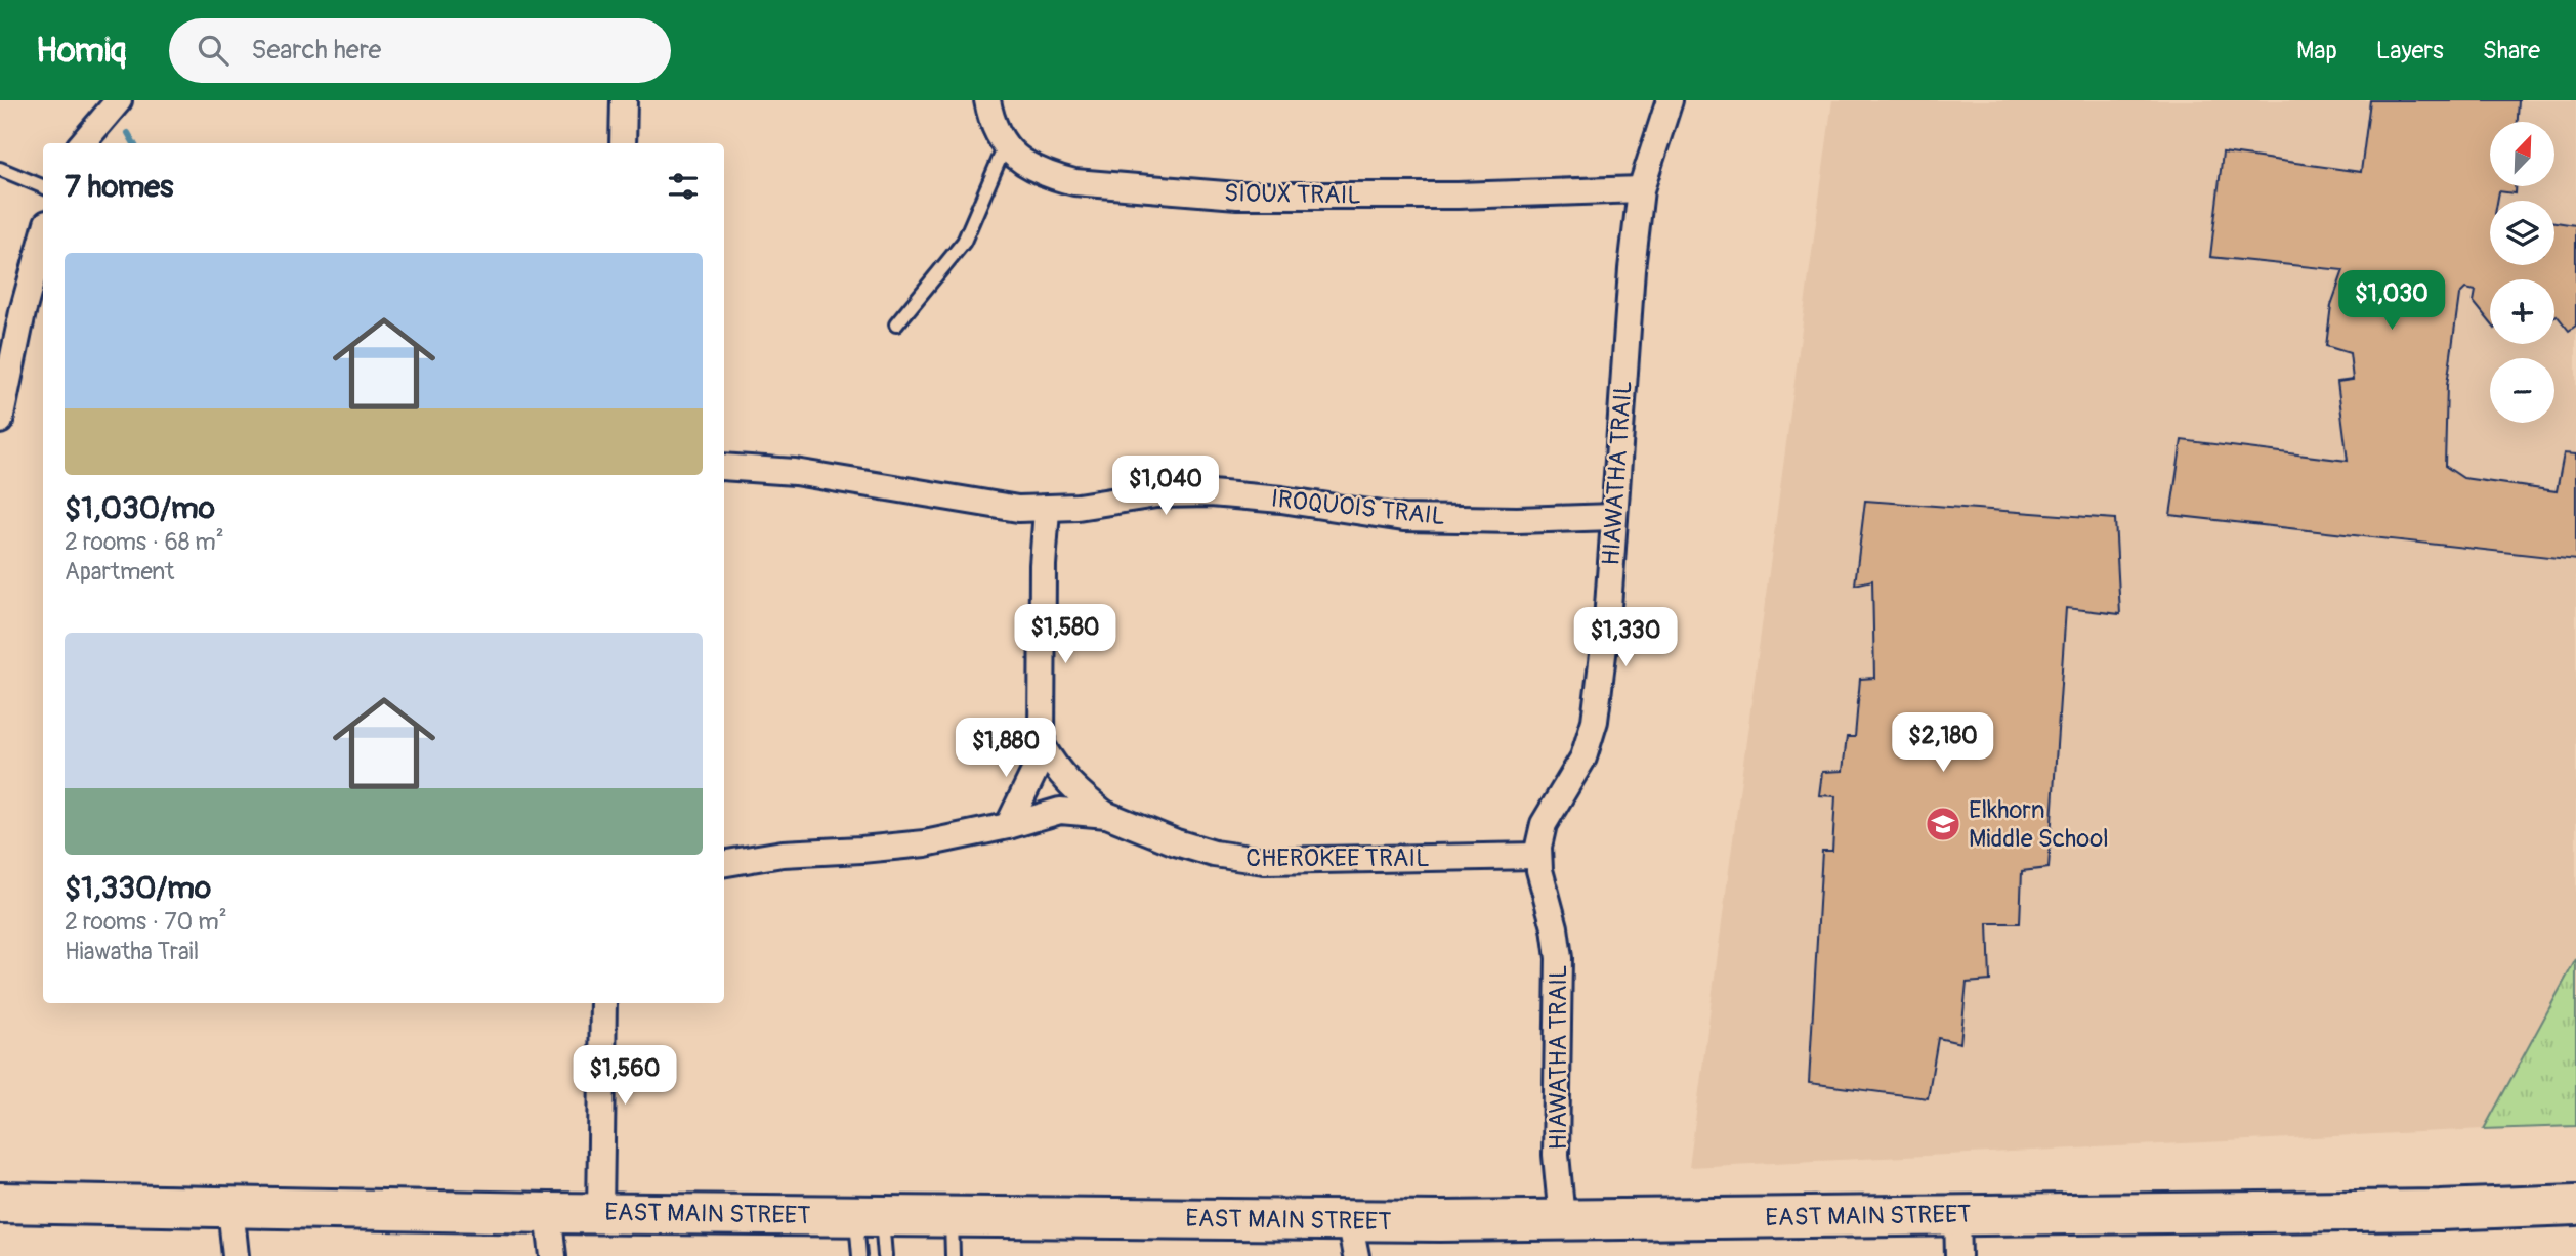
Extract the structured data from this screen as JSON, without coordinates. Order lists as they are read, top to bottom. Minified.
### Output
{"streets":{"main road":["EAST MAIN STREET"],"street":["SIOUX TRAIL","HIAWATHA TRAIL","IROQUOIS TRAIL","CHEROKEE TRAIL"]},"crossings":[["SIOUX TRAIL","HIAWATHA TRAIL"],["HIAWATHA TRAIL","IROQUOIS TRAIL"],["HIAWATHA TRAIL","CHEROKEE TRAIL"],["HIAWATHA TRAIL","EAST MAIN STREET"]],"places":{"school or university":["Elkhorn Middle School"]},"north":"top right","page":{"header":"Homiq","search":"Search here","nav":["Map","Layers","Share"],"map_buttons":["+","−"],"heading":"7 homes","list":[{"name":"$1,030/mo","note":"2 rooms · 68 m² · Apartment"},{"name":"$1,330/mo","note":"2 rooms · 70 m² · Hiawatha Trail"}],"price":["$1,030","$1,040","$1,580","$1,330","$2,180","$1,880","$1,560"]}}
